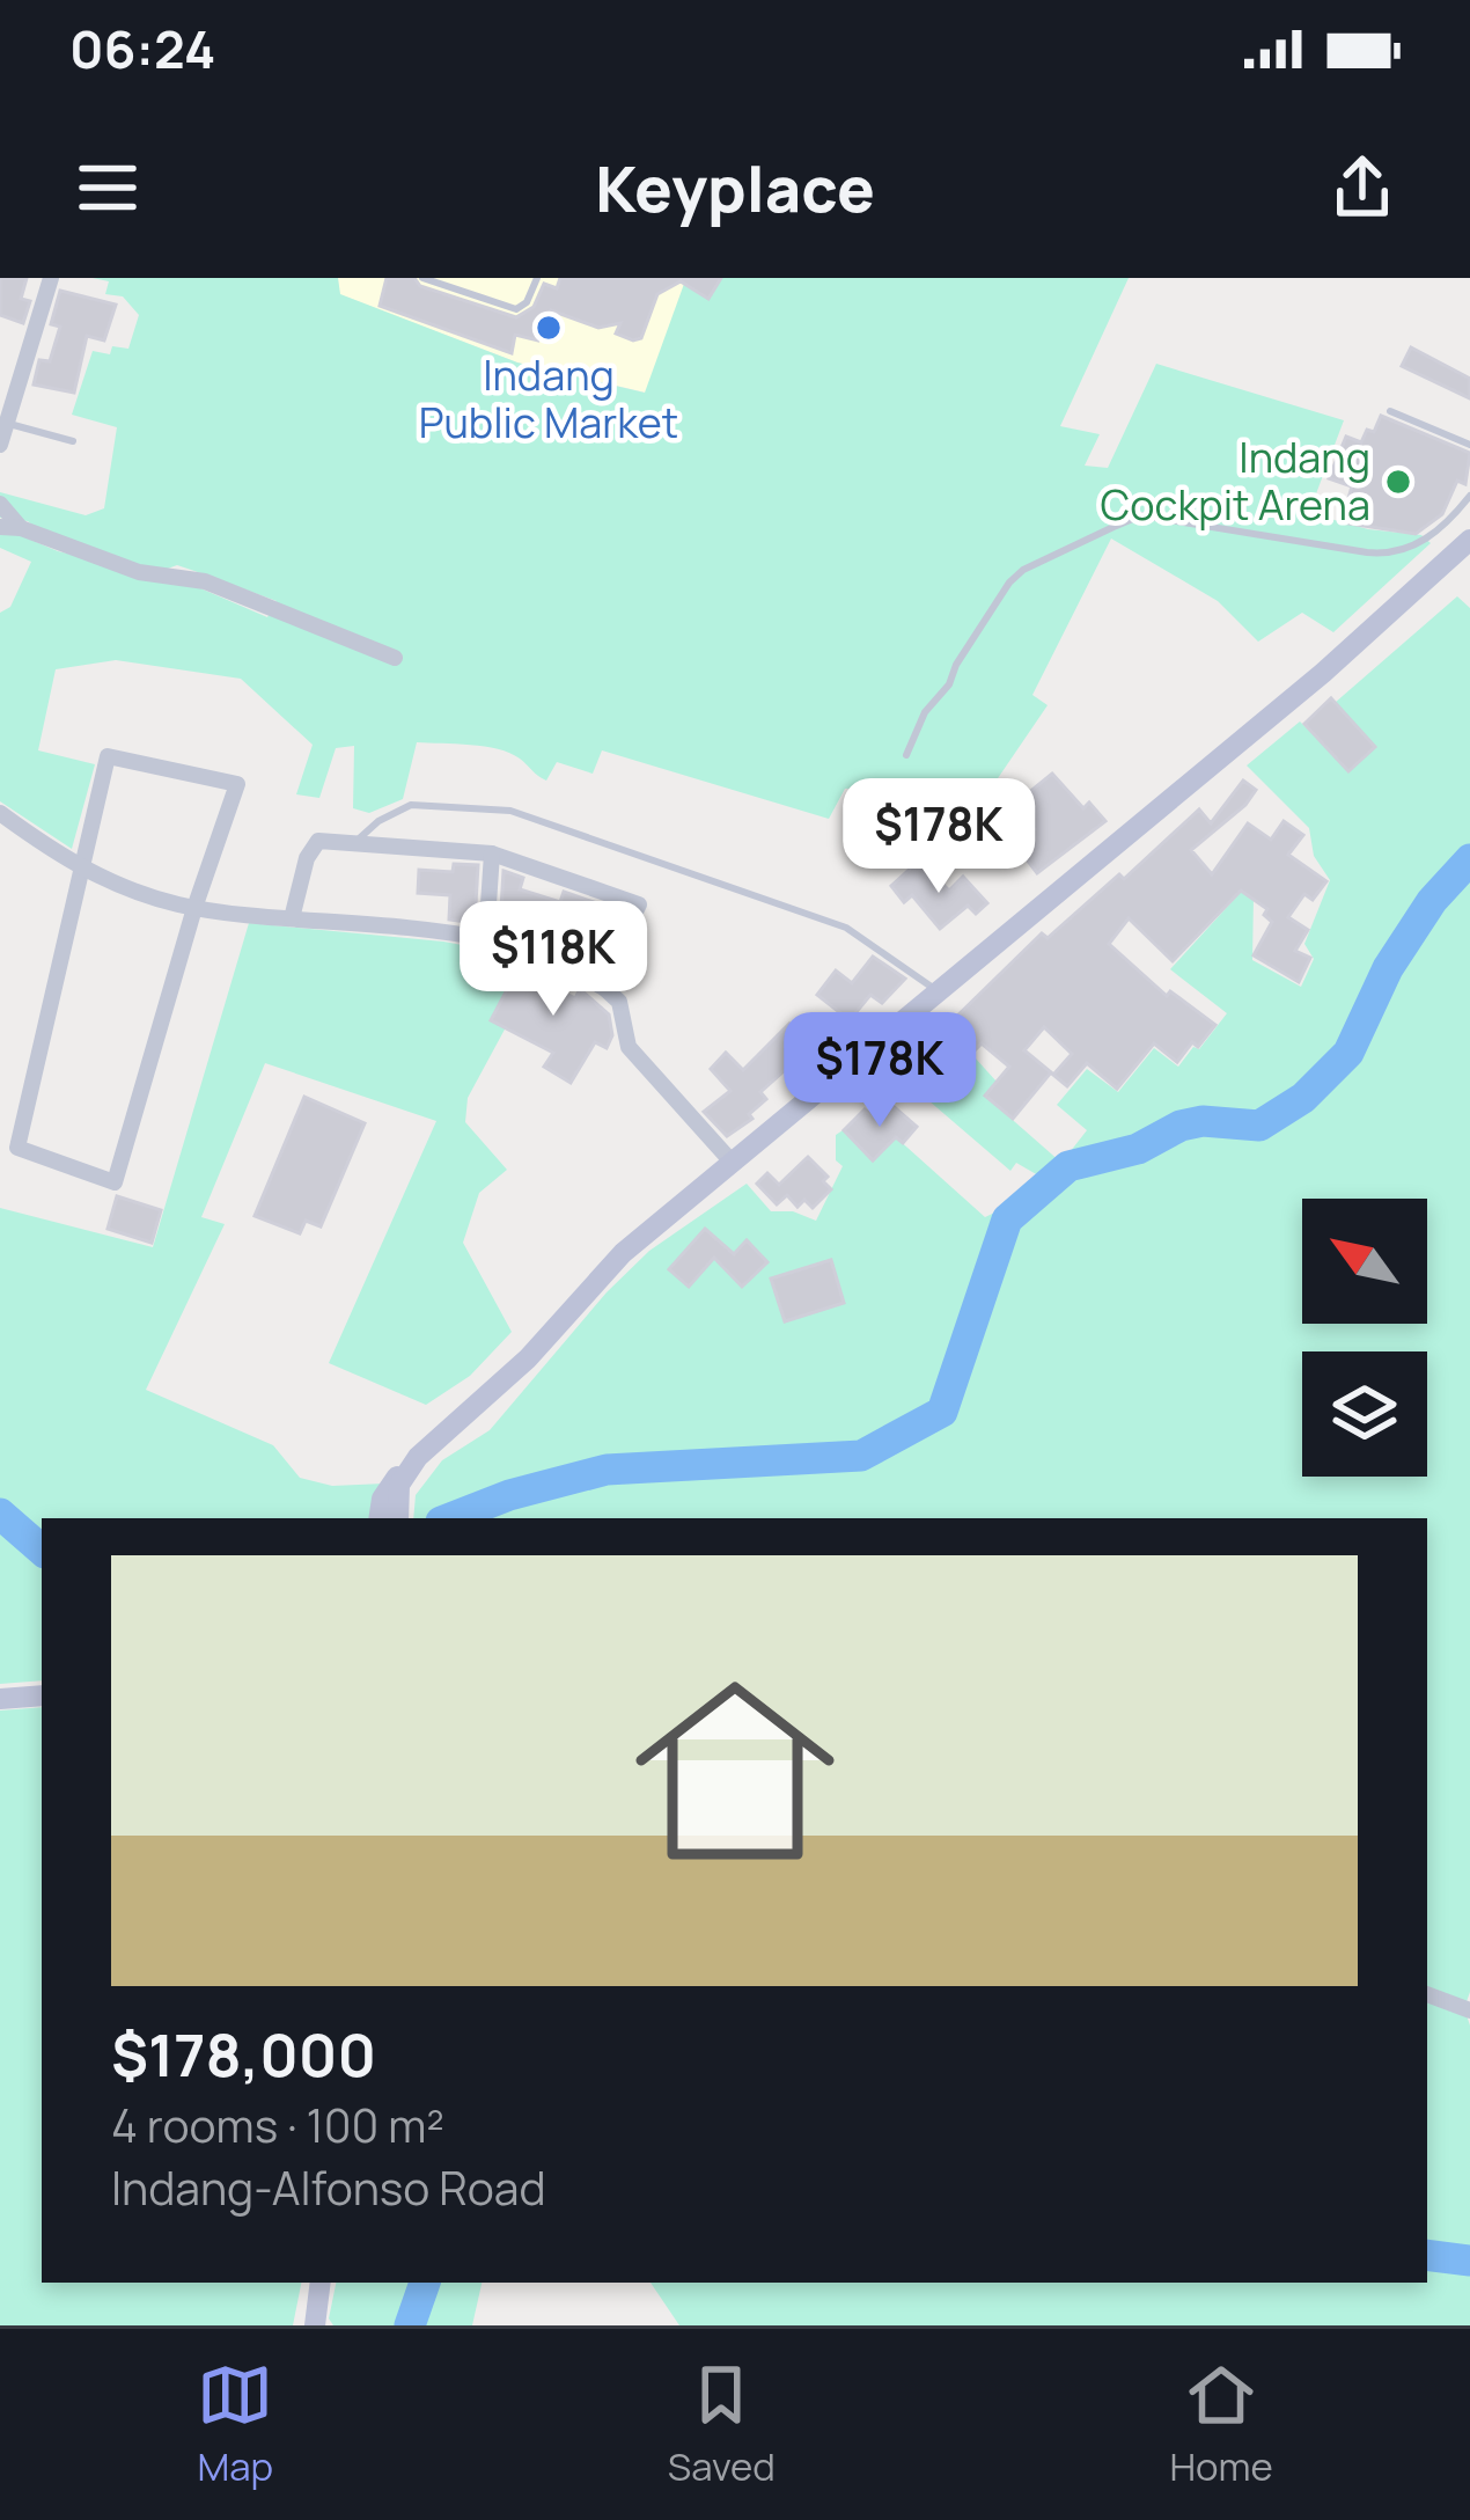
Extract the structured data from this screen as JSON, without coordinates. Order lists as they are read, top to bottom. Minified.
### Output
{"places":["Indang Public Market","Indang Cockpit Arena"],"north":"top left","page":{"status":"06:24","header":"Keyplace","price":["$178K","$118K","$178K"],"list":[{"name":"$178,000","note":"4 rooms · 100 m² · Indang-Alfonso Road"}],"tabs":["Map","Saved","Home"]}}
